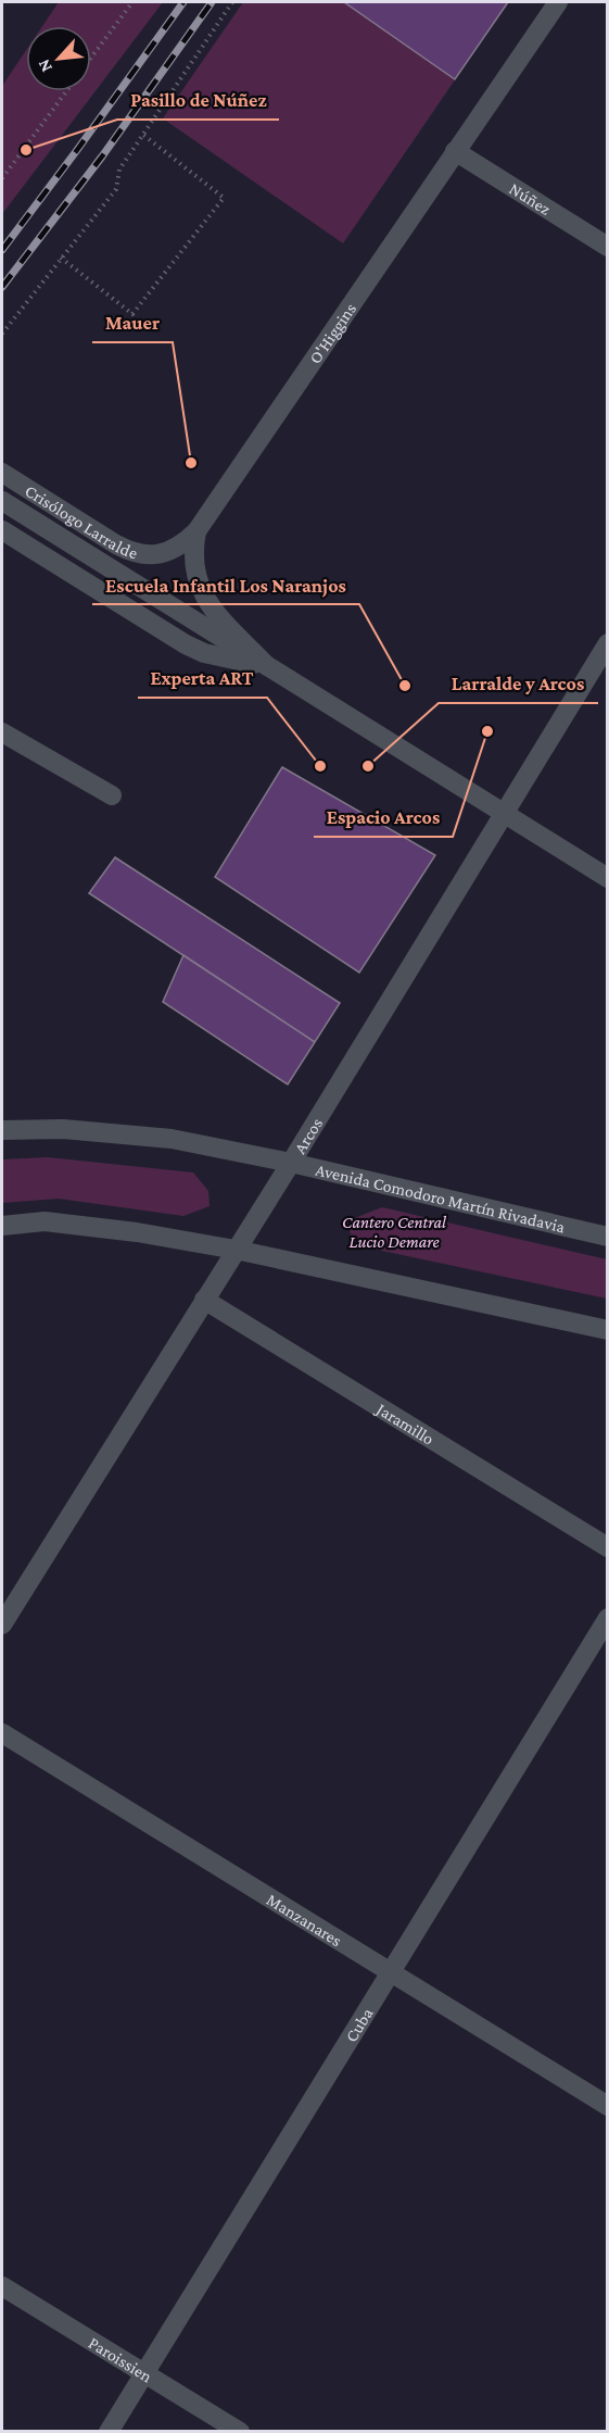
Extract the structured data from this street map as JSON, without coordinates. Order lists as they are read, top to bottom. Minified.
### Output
{"streets":{"street":["Núñez","O'Higgins","Crisólogo Larralde","Arcos","Avenida Comodoro Martín Rivadavia","Jaramillo","Manzanares","Cuba","Paroissien"]},"crossings":[["Núñez","O'Higgins"],["O'Higgins","Crisólogo Larralde"],["Crisólogo Larralde","Arcos"],["Arcos","Avenida Comodoro Martín Rivadavia"],["Arcos","Jaramillo"],["Manzanares","Cuba"],["Cuba","Paroissien"]],"parks":["Cantero Central Lucio Demare"],"places":["Pasillo de Núñez","Mauer","Escuela Infantil Los Naranjos","Espacio Arcos","Experta ART","Larralde y Arcos"],"north":"bottom left"}
